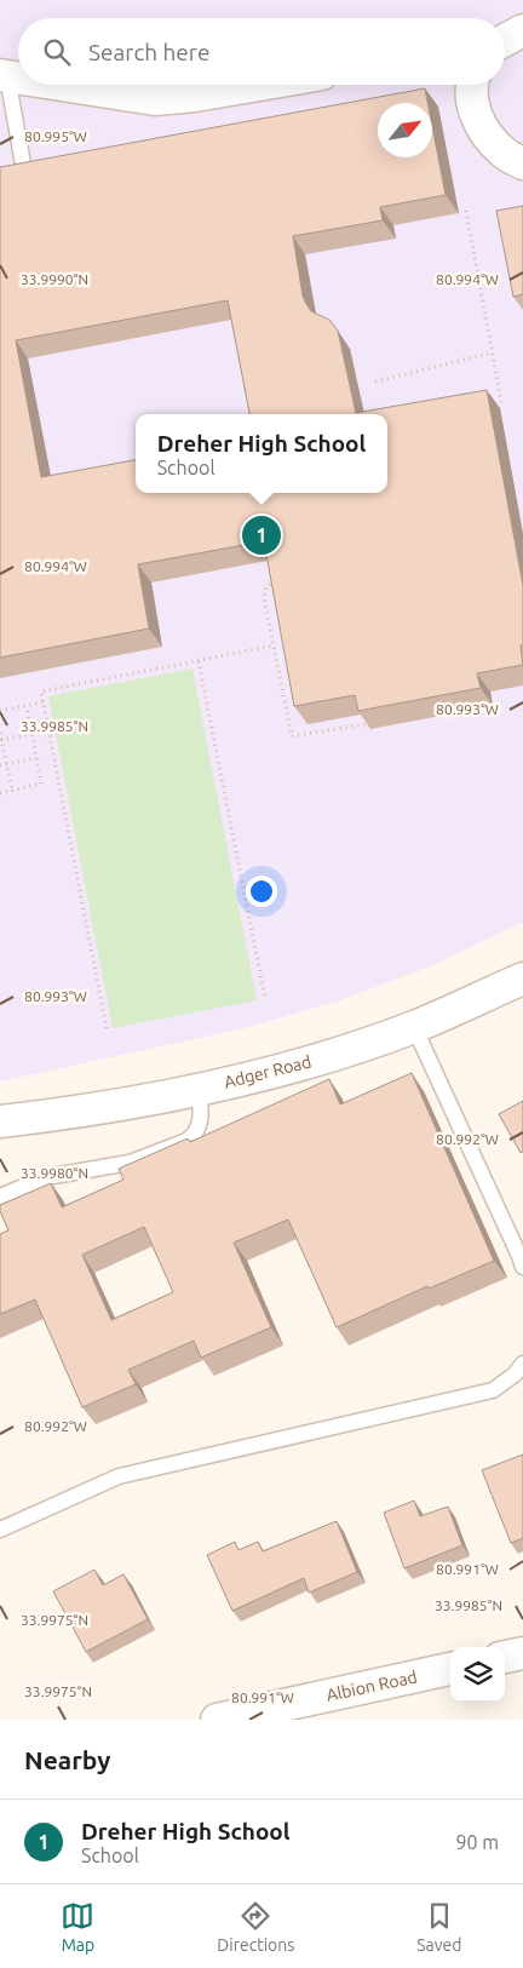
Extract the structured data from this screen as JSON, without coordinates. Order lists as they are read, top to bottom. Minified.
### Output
{"streets":{"street":["Adger Road","Albion Road"]},"north":"top right","page":{"search":"Search here","popup":["Dreher High School","School"],"pins":"1","heading":"Nearby","list":[{"mark":"1","name":"Dreher High School","note":"School","value":"90 m"}],"nav":["Map","Directions","Saved"]},"coordinates":["80.995°W","33.9990°N","80.994°W","80.993°W","33.9985°N","80.992°W","33.9980°N","80.991°W","33.9975°N"]}
